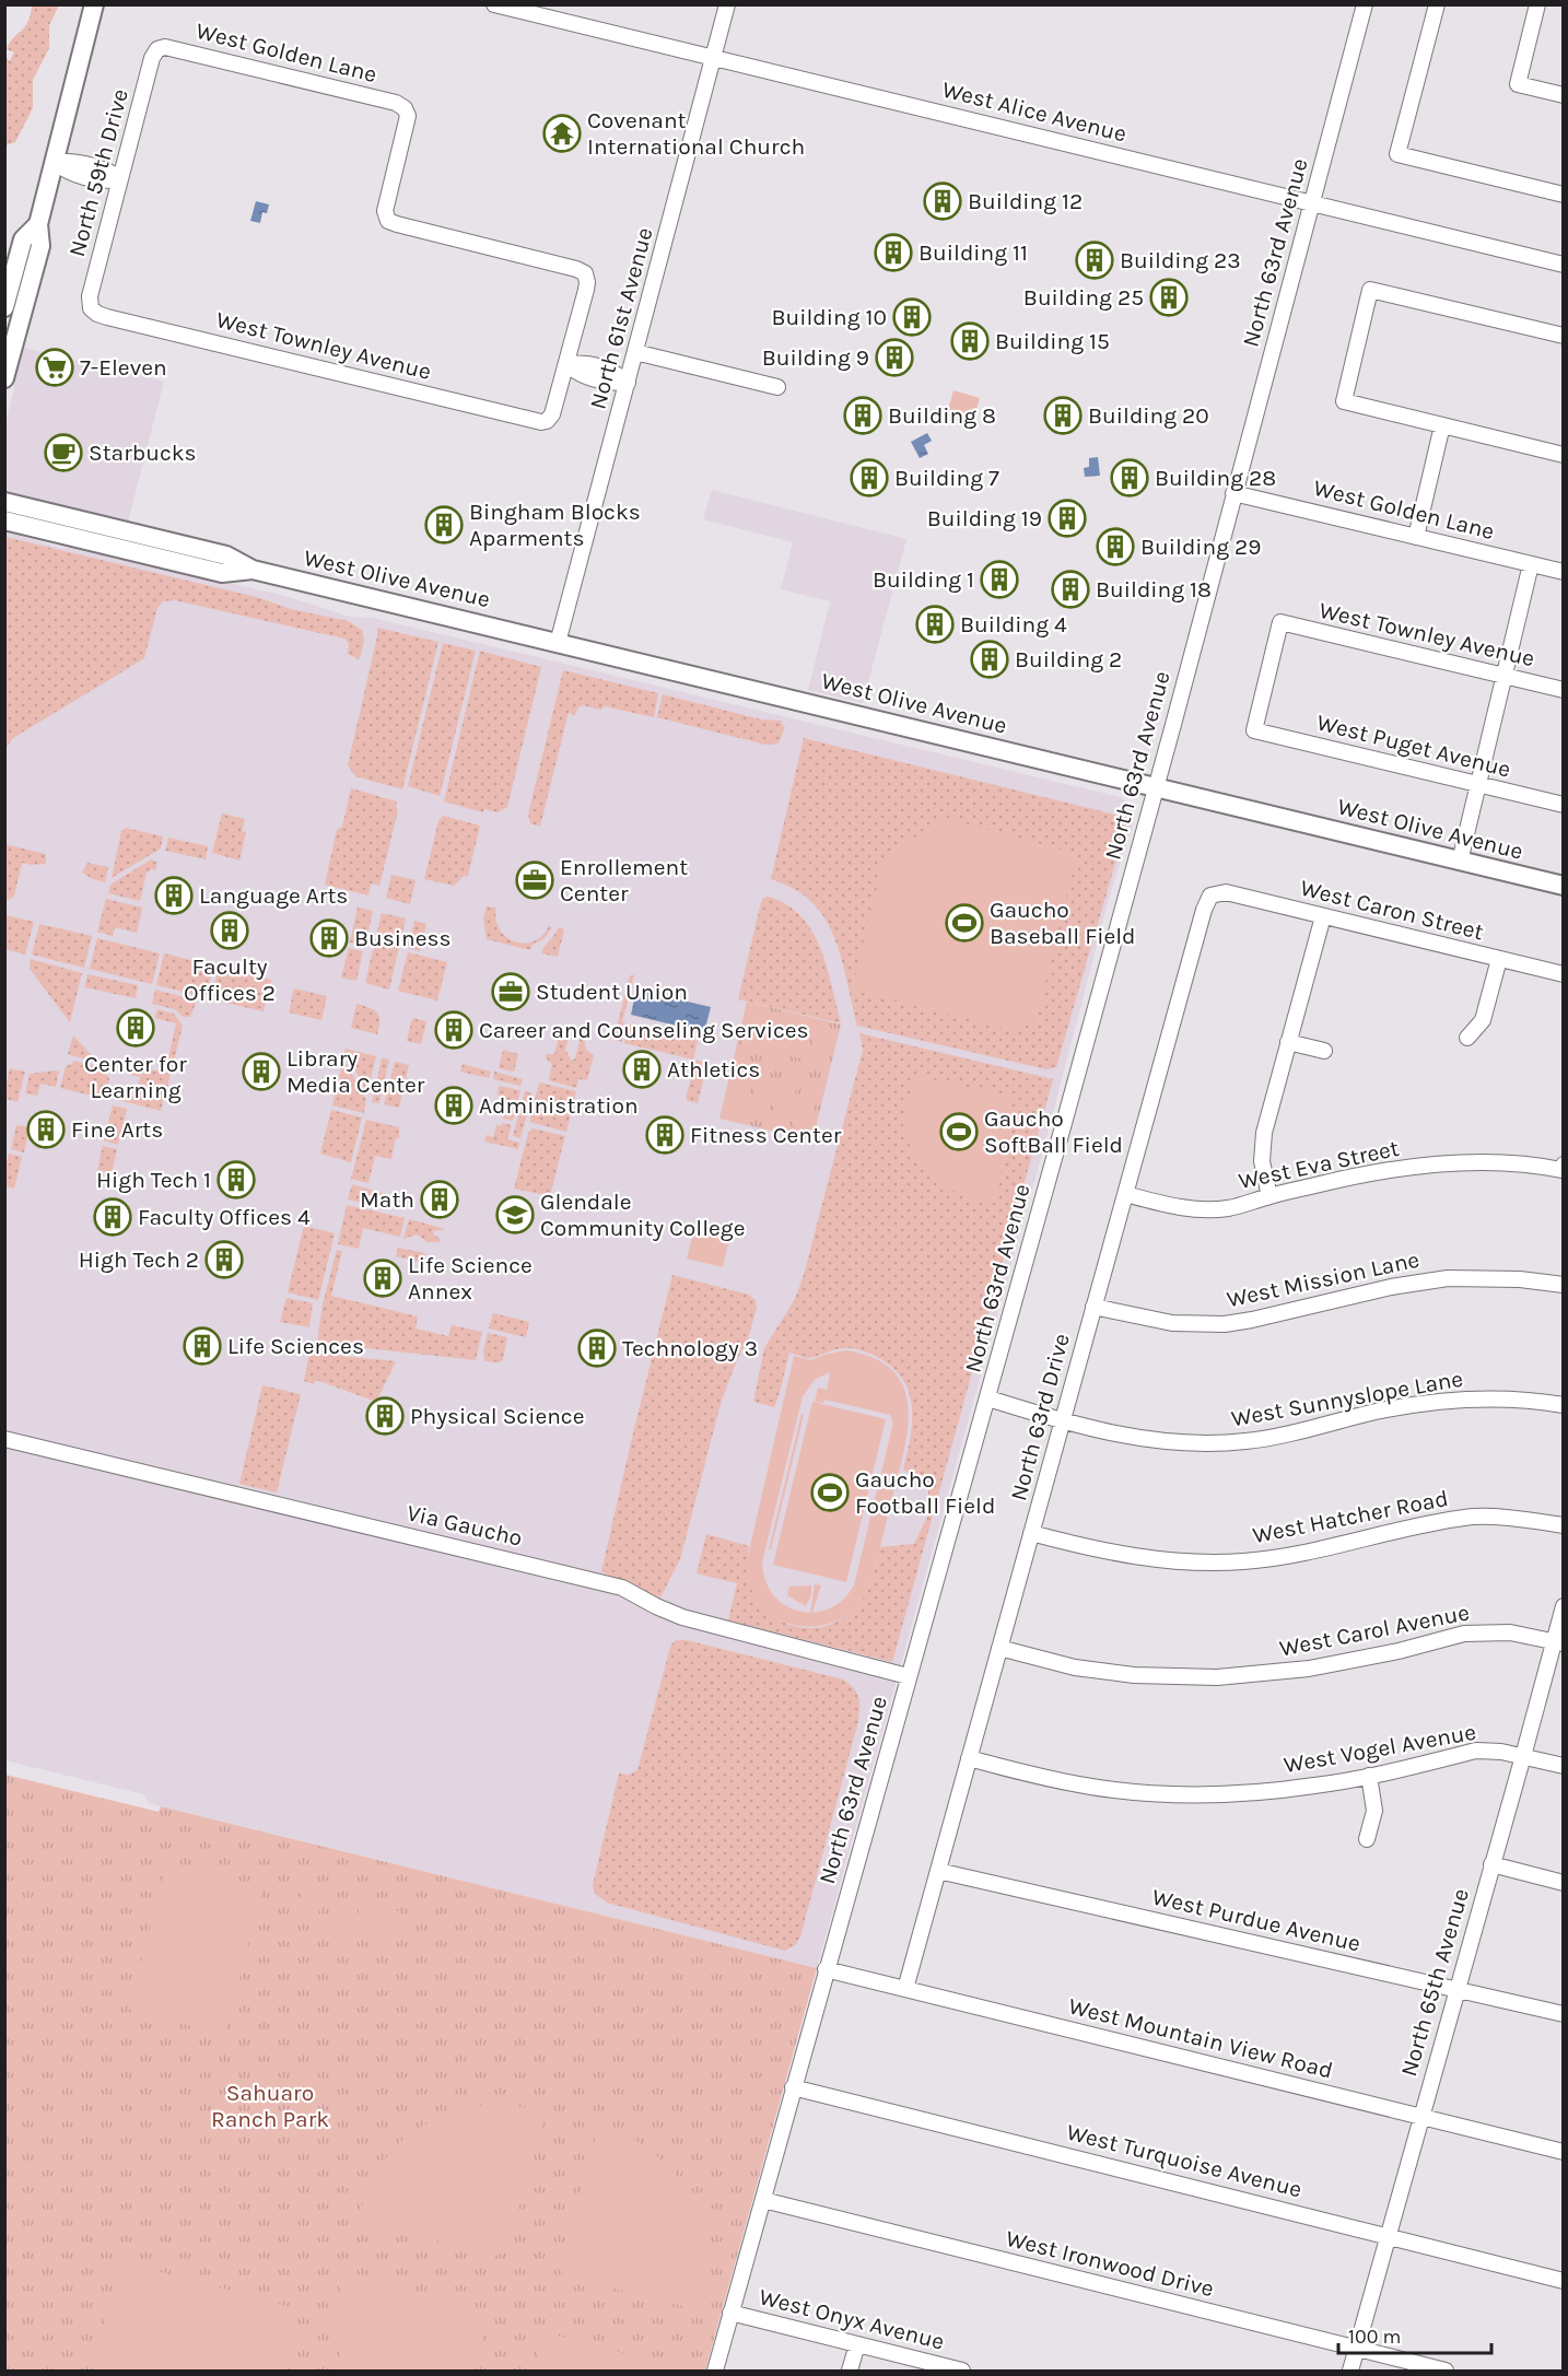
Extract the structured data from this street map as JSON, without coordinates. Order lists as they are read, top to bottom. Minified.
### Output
{"streets":{"main road":["West Olive Avenue"],"street":["West Golden Lane","West Alice Avenue","North 59th Drive","North 63rd Avenue","North 61st Avenue","West Townley Avenue","West Puget Avenue","West Caron Street","West Eva Street","West Mission Lane","West Sunnyslope Lane","North 63rd Drive","West Hatcher Road","Via Gaucho","West Carol Avenue","West Vogel Avenue","West Purdue Avenue","North 65th Avenue","West Mountain View Road","West Turquoise Avenue","West Ironwood Drive","West Onyx Avenue"]},"crossings":[["West Golden Lane","North 59th Drive"],["West Golden Lane","North 63rd Avenue"],["West Golden Lane","West Townley Avenue"],["West Alice Avenue","North 63rd Avenue"],["West Alice Avenue","North 61st Avenue"],["North 59th Drive","West Townley Avenue"],["North 63rd Avenue","West Olive Avenue"],["North 63rd Avenue","West Sunnyslope Lane"],["North 63rd Avenue","Via Gaucho"],["North 63rd Avenue","West Mountain View Road"],["North 63rd Avenue","West Turquoise Avenue"],["North 63rd Avenue","West Ironwood Drive"],["North 63rd Avenue","West Onyx Avenue"],["North 61st Avenue","West Olive Avenue"],["West Townley Avenue","West Puget Avenue"],["West Caron Street","North 63rd Drive"],["West Eva Street","North 63rd Drive"],["West Mission Lane","North 63rd Drive"],["West Sunnyslope Lane","North 63rd Drive"],["North 63rd Drive","West Hatcher Road"],["North 63rd Drive","West Carol Avenue"],["North 63rd Drive","West Vogel Avenue"],["North 63rd Drive","West Purdue Avenue"],["North 63rd Drive","West Mountain View Road"],["West Carol Avenue","North 65th Avenue"],["West Vogel Avenue","North 65th Avenue"],["West Purdue Avenue","North 65th Avenue"],["North 65th Avenue","West Mountain View Road"],["North 65th Avenue","West Turquoise Avenue"],["North 65th Avenue","West Ironwood Drive"]],"parks":["Sahuaro Ranch Park"],"places":{"temple":["Covenant International Church"],"building":["Building 12","Building 11","Building 23","Building 25","Building 10","Building 15","Building 9","Building 8","Building 20","Building 7","Building 28","Building 19","Bingham Blocks Aparments","Building 29","Building 1","Building 18","Building 4","Building 2","Language Arts","Faculty Offices 2","Business","Center for Learning","Career and Counseling Services","Athletics","Library Media Center","Administration","Fine Arts","Fitness Center","High Tech 1","Math","Faculty Offices 4","High Tech 2","Life Science Annex","Life Sciences","Technology 3","Physical Science"],"supermarket":["7-Eleven"],"cafe":["Starbucks"],"office":["Enrollement Center","Student Union"],"sports":["Gaucho Baseball Field","Gaucho SoftBall Field","Gaucho Football Field"],"school or university":["Glendale Community College"]},"scale_bar":"100 m"}
